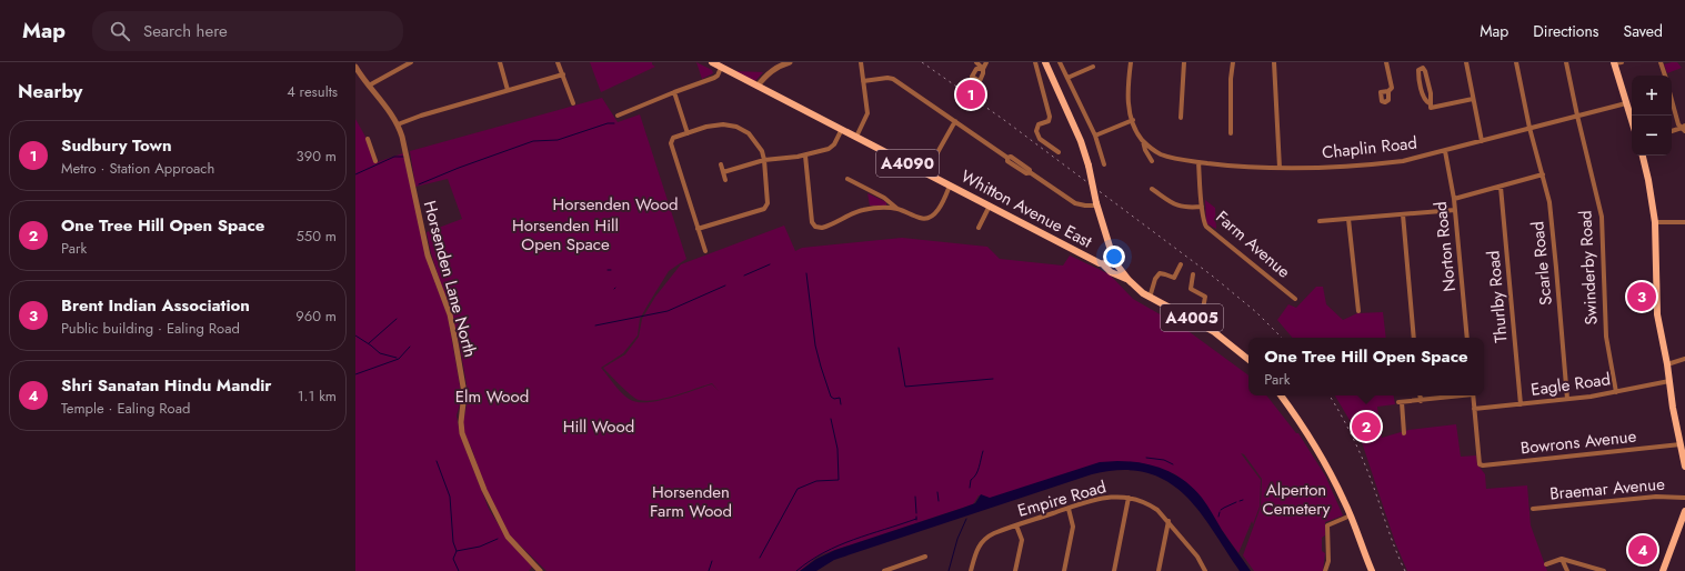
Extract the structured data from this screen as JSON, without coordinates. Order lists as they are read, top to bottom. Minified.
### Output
{"streets":{"main road":["A4090","Whitton Avenue East","A4005"],"street":["Chaplin Road","Farm Avenue","Norton Road","Scarle Road","Swinderby Road","Horsenden Lane North","Thurlby Road","Eagle Road","Bowrons Avenue","Braemar Avenue","Empire Road"]},"crossings":[["Chaplin Road","Farm Avenue"],["Chaplin Road","Norton Road"],["Chaplin Road","Scarle Road"],["Chaplin Road","Swinderby Road"],["Whitton Avenue East","A4005"],["Scarle Road","Eagle Road"],["Swinderby Road","Eagle Road"],["Thurlby Road","Eagle Road"],["Eagle Road","Bowrons Avenue"]],"parks":["Horsenden Wood","Horsenden Hill Open Space","Elm Wood","Hill Wood","Alperton Cemetery","Horsenden Farm Wood"],"page":{"header":"Map","search":"Search here","nav":["Map","Directions","Saved"],"heading":["Nearby","4 results"],"map_buttons":["+","−"],"pins":["1","3","2","4"],"list":[{"mark":"1","name":"Sudbury Town","note":"Metro · Station Approach","value":"390 m"},{"mark":"2","name":"One Tree Hill Open Space","note":"Park","value":"550 m"},{"mark":"3","name":"Brent Indian Association","note":"Public building · Ealing Road","value":"960 m"},{"mark":"4","name":"Shri Sanatan Hindu Mandir","note":"Temple · Ealing Road","value":"1.1 km"}],"popup":["One Tree Hill Open Space","Park"]}}
